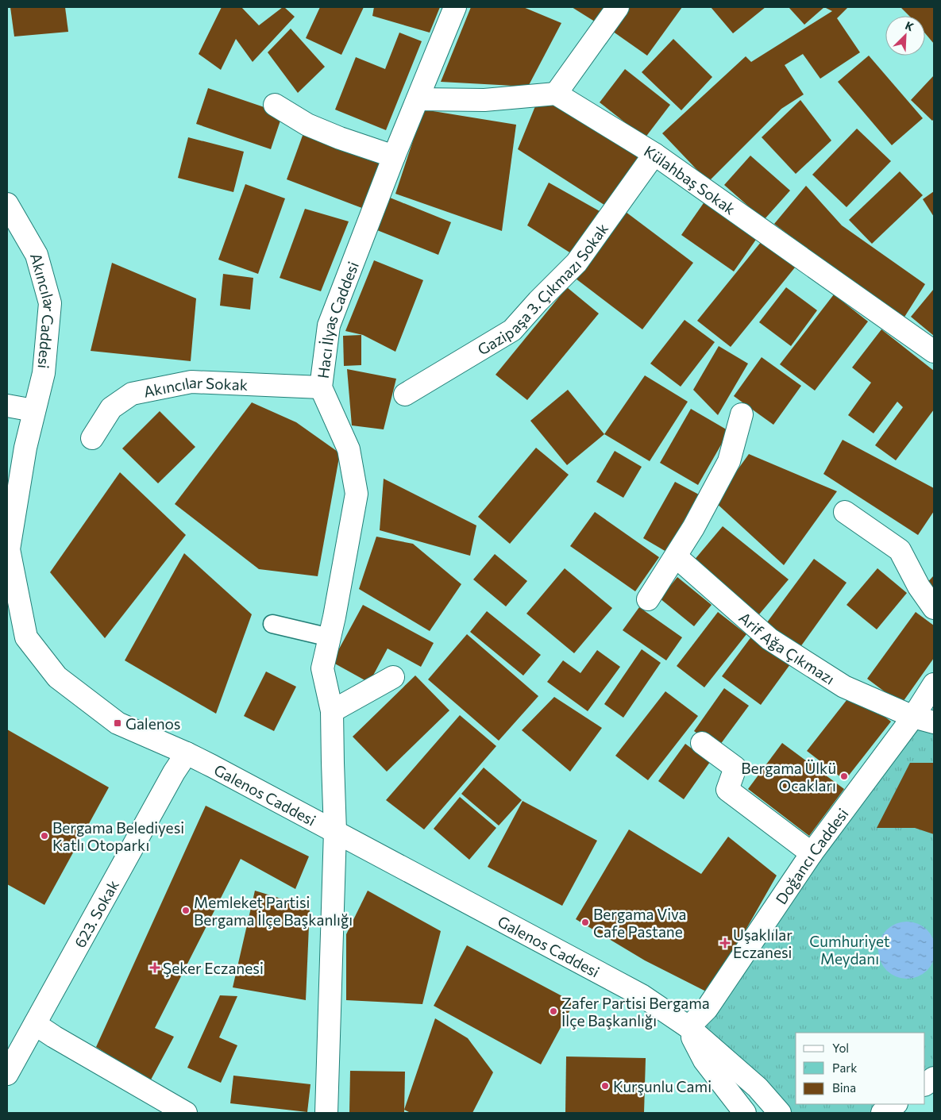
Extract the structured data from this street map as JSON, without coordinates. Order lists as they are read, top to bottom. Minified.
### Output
{"streets":{"street":["Külahbaş Sokak","Gazipaşa 3. Çıkmazı Sokak","Akıncılar Caddesi","Hacı İlyas Caddesi","Akıncılar Sokak","Arif Ağa Çıkmazı","Galenos Caddesi","Doğancı Caddesi","623. Sokak"]},"crossings":[["Külahbaş Sokak","Gazipaşa 3. Çıkmazı Sokak"],["Akıncılar Caddesi","Galenos Caddesi"],["Hacı İlyas Caddesi","Akıncılar Sokak"],["Hacı İlyas Caddesi","Galenos Caddesi"],["Arif Ağa Çıkmazı","Doğancı Caddesi"],["Galenos Caddesi","Doğancı Caddesi"],["Galenos Caddesi","623. Sokak"]],"parks":["Cumhuriyet Meydanı"],"places":{"transit":["Galenos"],"other":["Bergama Ülkü Ocakları","Bergama Belediyesi Katlı Otoparkı","Memleket Partisi Bergama İlçe Başkanlığı","Bergama Viva Cafe Pastane","Zafer Partisi Bergama İlçe Başkanlığı","Kurşunlu Cami"],"health":["Uşaklılar Eczanesi","Şeker Eczanesi"]},"legend":["Yol","Park","Bina"],"north":"top right"}
